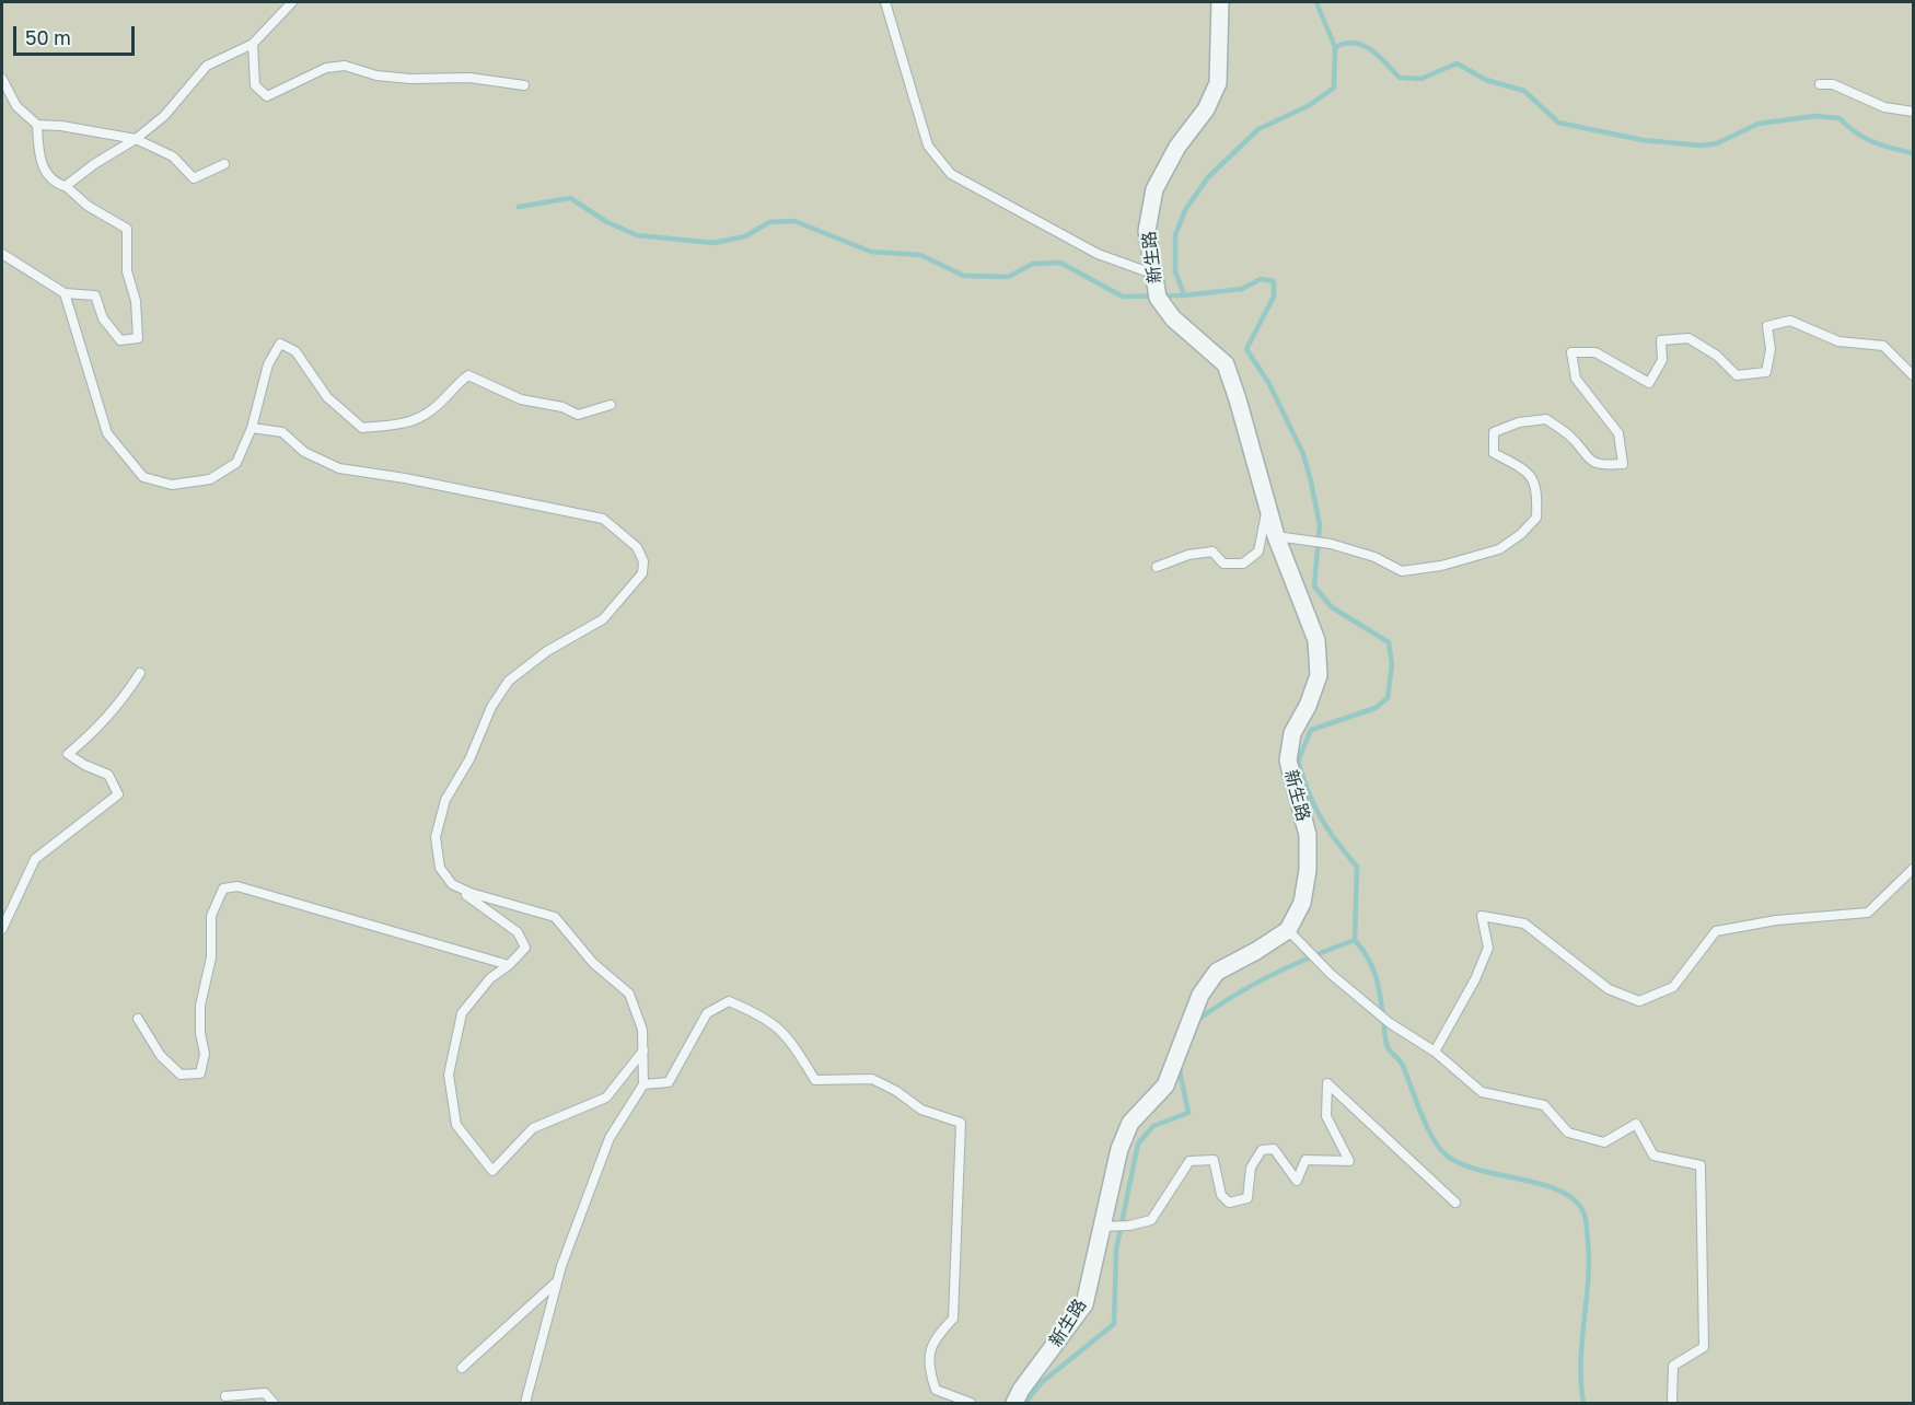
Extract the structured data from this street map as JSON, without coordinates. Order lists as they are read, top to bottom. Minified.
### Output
{"streets":{"street":["新生路"]},"scale_bar":"50 m"}
